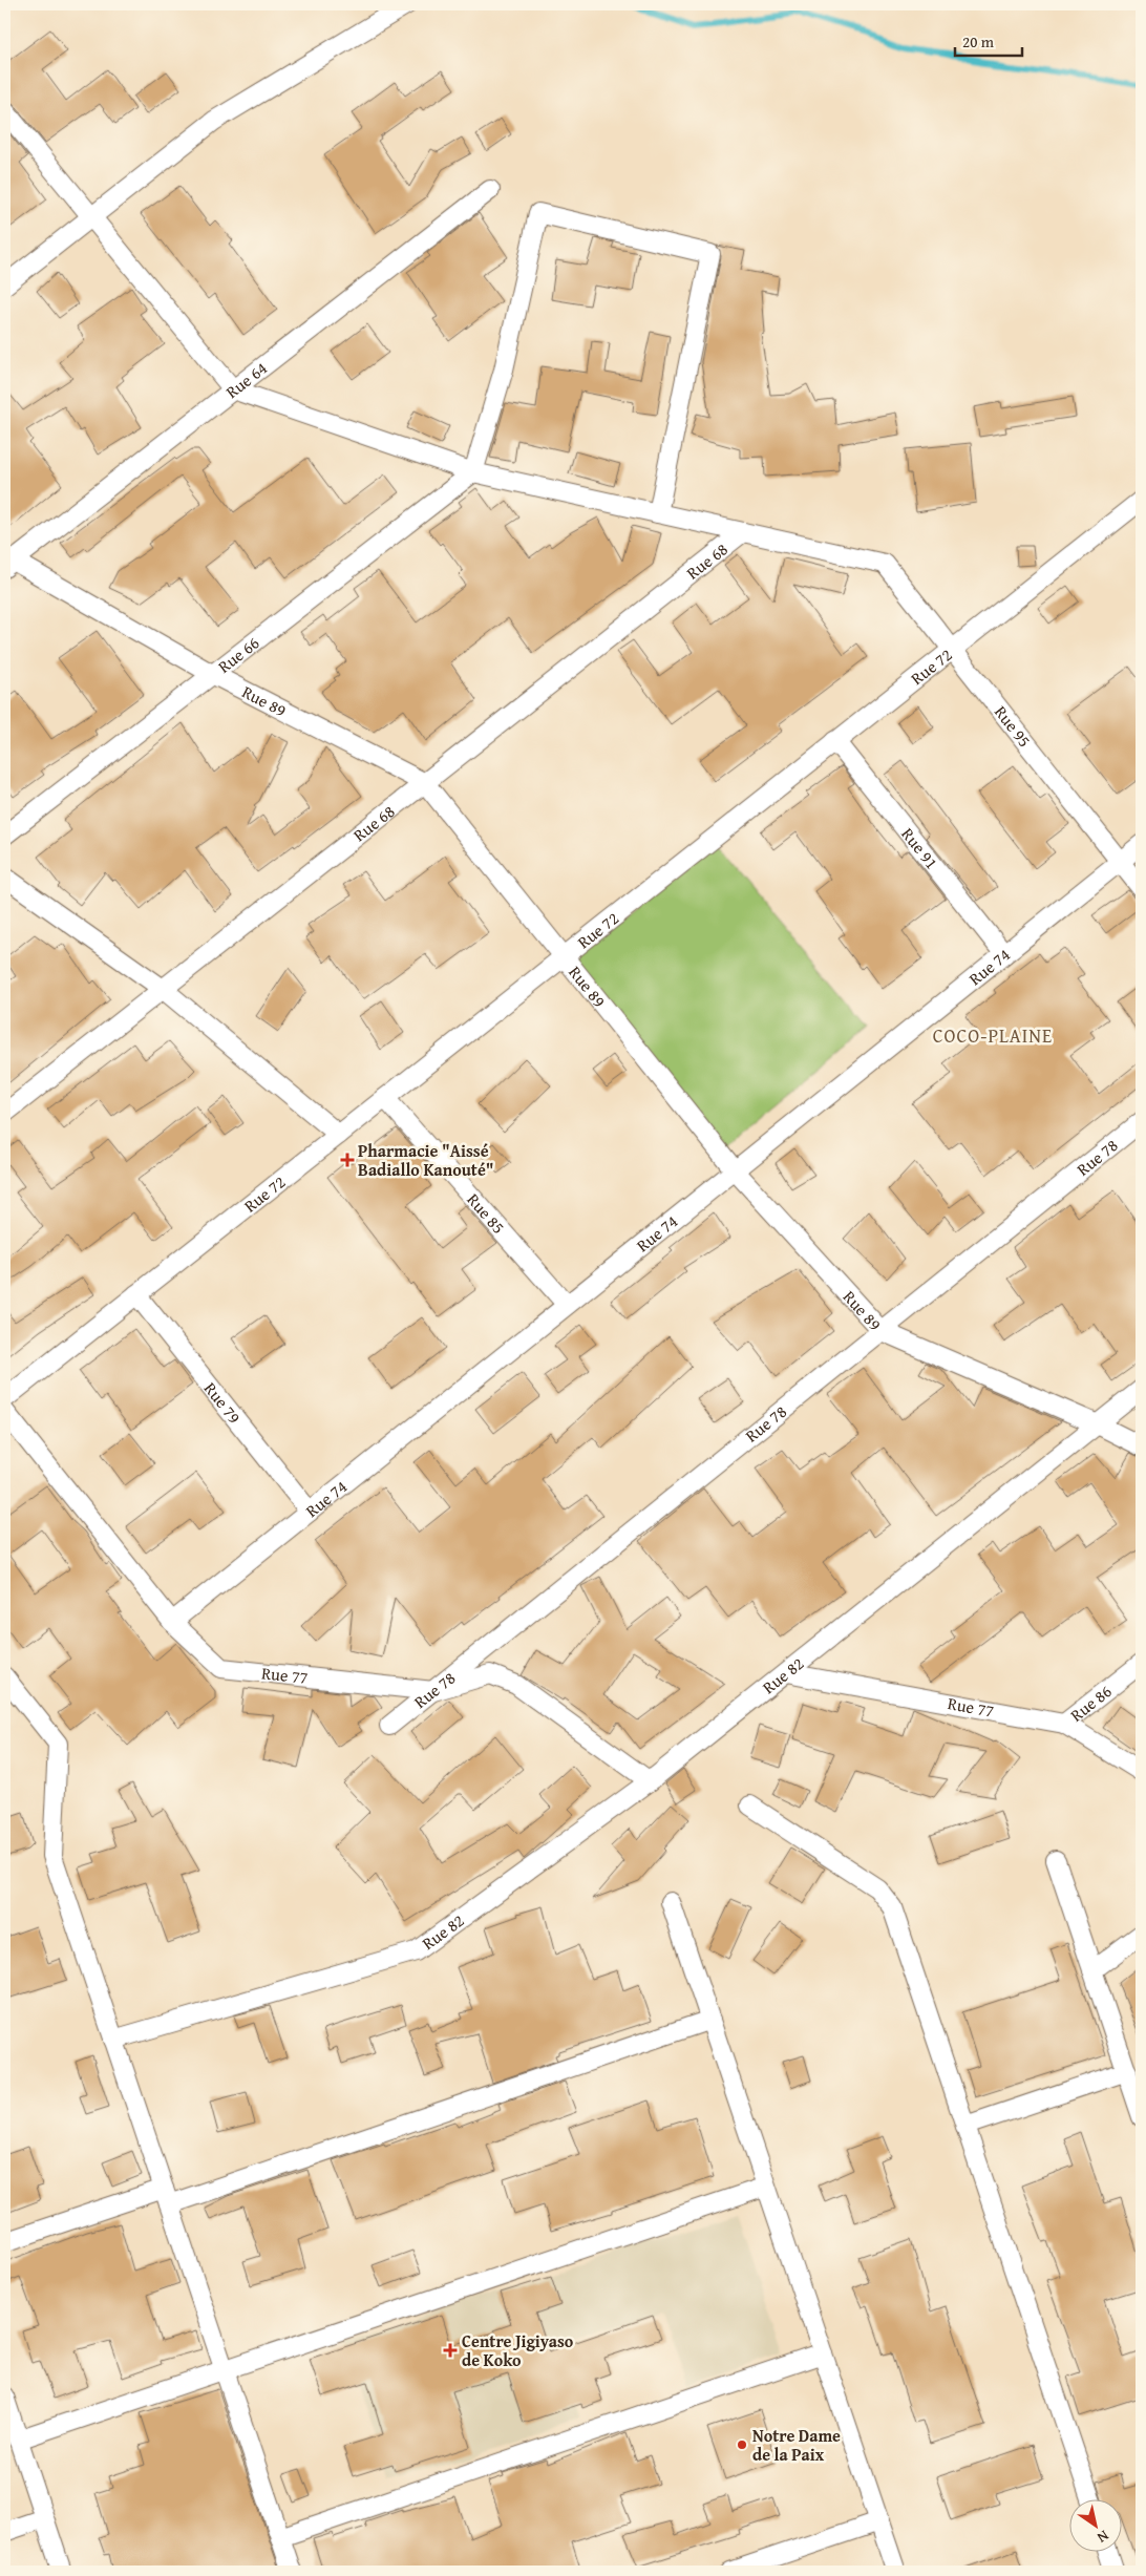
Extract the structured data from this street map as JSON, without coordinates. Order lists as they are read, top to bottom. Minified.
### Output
{"streets":{"street":["Rue 64","Rue 68","Rue 66","Rue 72","Rue 89","Rue 95","Rue 91","Rue 74","Rue 78","Rue 85","Rue 79","Rue 77","Rue 82","Rue 86"]},"crossings":[["Rue 64","Rue 89"],["Rue 68","Rue 89"],["Rue 68","Rue 95"],["Rue 66","Rue 89"],["Rue 72","Rue 89"],["Rue 72","Rue 95"],["Rue 72","Rue 91"],["Rue 72","Rue 85"],["Rue 72","Rue 79"],["Rue 89","Rue 74"],["Rue 89","Rue 78"],["Rue 89","Rue 82"],["Rue 95","Rue 74"],["Rue 91","Rue 74"],["Rue 74","Rue 85"],["Rue 74","Rue 79"],["Rue 74","Rue 77"],["Rue 78","Rue 77"],["Rue 77","Rue 82"],["Rue 77","Rue 86"]],"districts":["COCO-PLAINE"],"places":{"health":["Pharmacie \"Aissé Badiallo Kanouté\"","Centre Jigiyaso de Koko"],"other":["Notre Dame de la Paix"]},"scale_bar":"20 m","north":"bottom right"}
